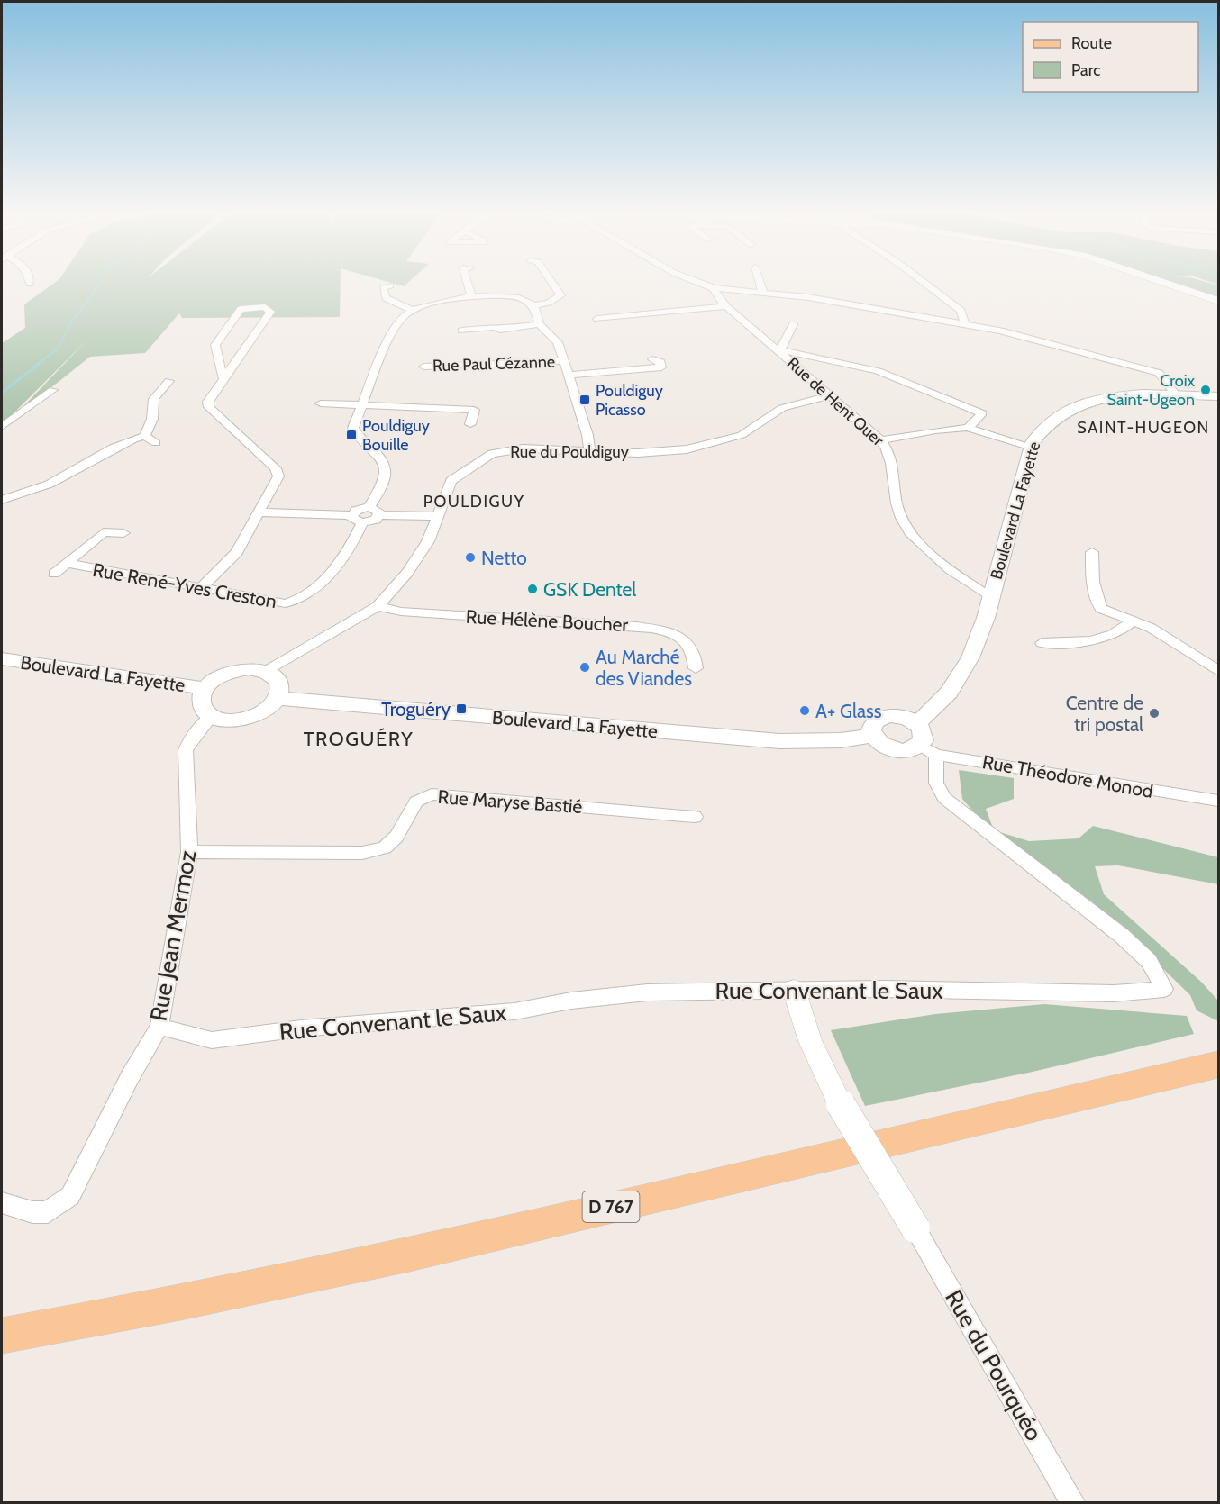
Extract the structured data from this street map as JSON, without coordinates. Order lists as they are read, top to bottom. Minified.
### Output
{"streets":{"main road":["Boulevard La Fayette","D 767"],"street":["Rue Paul Cézanne","Rue de Hent Quer","Rue du Pouldiguy","Rue René-Yves Creston","Rue Hélène Boucher","Rue Théodore Monod","Rue Maryse Bastié","Rue Jean Mermoz","Rue Convenant le Saux","Rue du Pourquéo"]},"crossings":[["Rue de Hent Quer","Rue du Pouldiguy"],["Rue de Hent Quer","Boulevard La Fayette"],["Rue du Pouldiguy","Boulevard La Fayette"],["Rue du Pouldiguy","Rue Hélène Boucher"],["Rue du Pouldiguy","Rue Jean Mermoz"],["Boulevard La Fayette","Rue Jean Mermoz"],["Rue Théodore Monod","Rue Convenant le Saux"],["Rue Maryse Bastié","Rue Jean Mermoz"],["Rue Jean Mermoz","Rue Convenant le Saux"]],"districts":["SAINT-HUGEON","POULDIGUY","TROGUÉRY"],"places":{"other":["Croix Saint-Ugeon","Netto","GSK Dentel","Au Marché des Viandes","A+ Glass","Centre de tri postal"],"transit":["Pouldiguy Picasso","Pouldiguy Bouille","Troguéry"]},"legend":["Route","Parc"]}
